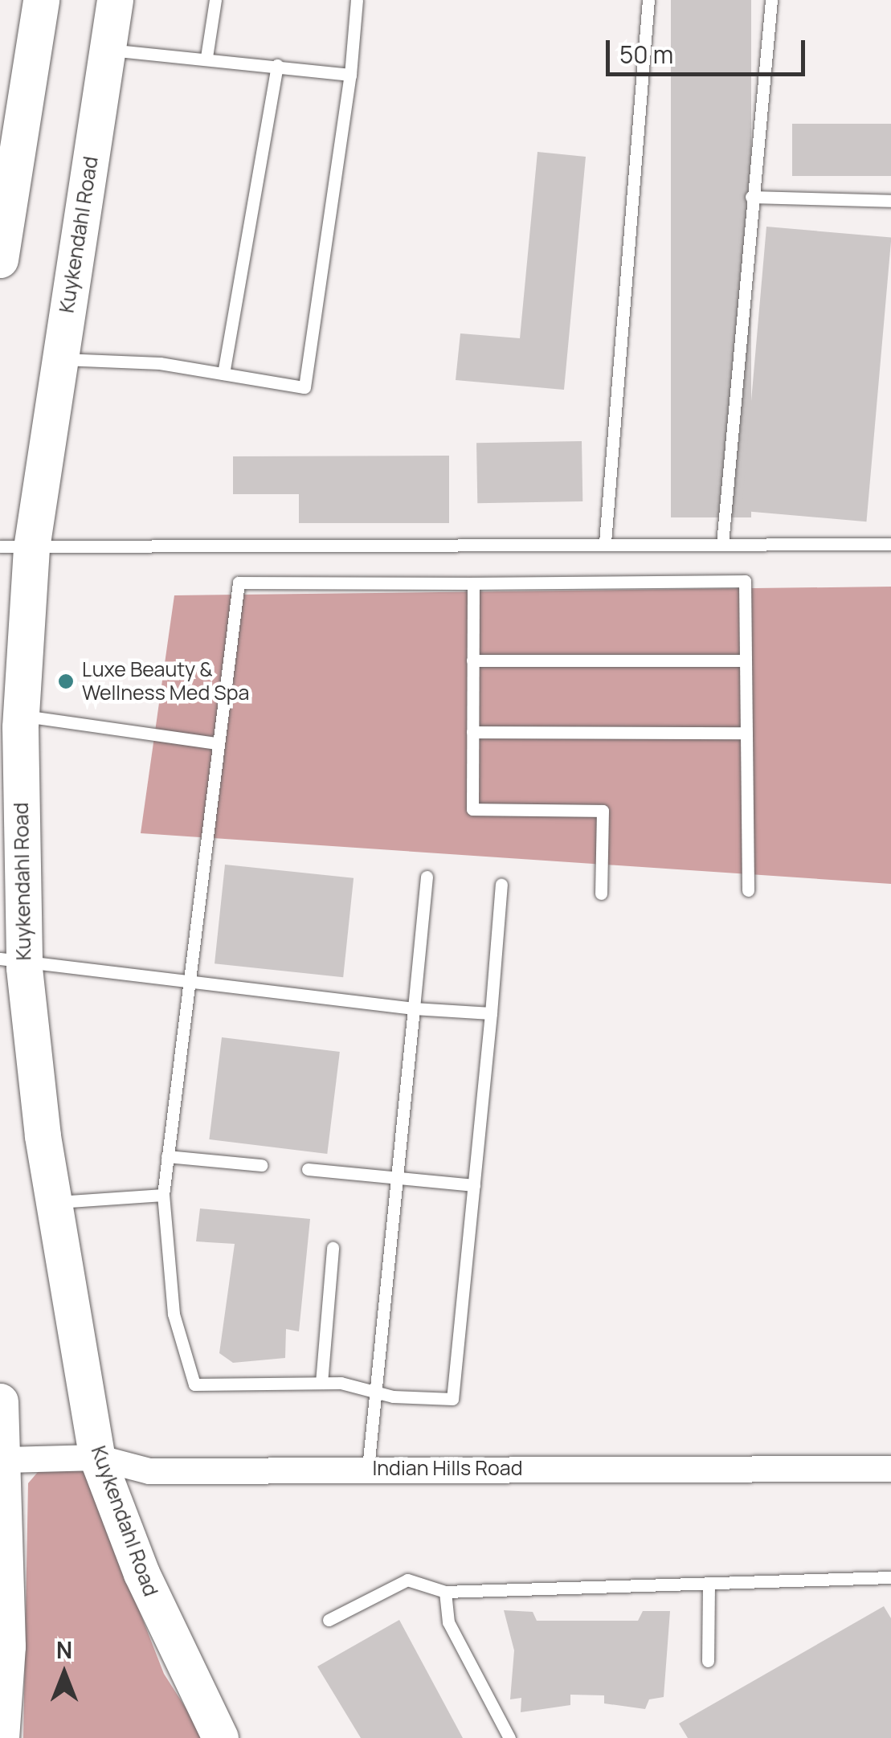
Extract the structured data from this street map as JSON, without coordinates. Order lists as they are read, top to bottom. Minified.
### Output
{"streets":{"main road":["Kuykendahl Road"],"street":["Indian Hills Road"]},"crossings":[["Kuykendahl Road","Indian Hills Road"]],"places":["Luxe Beauty & Wellness Med Spa"],"scale_bar":"50 m","north":"top"}
